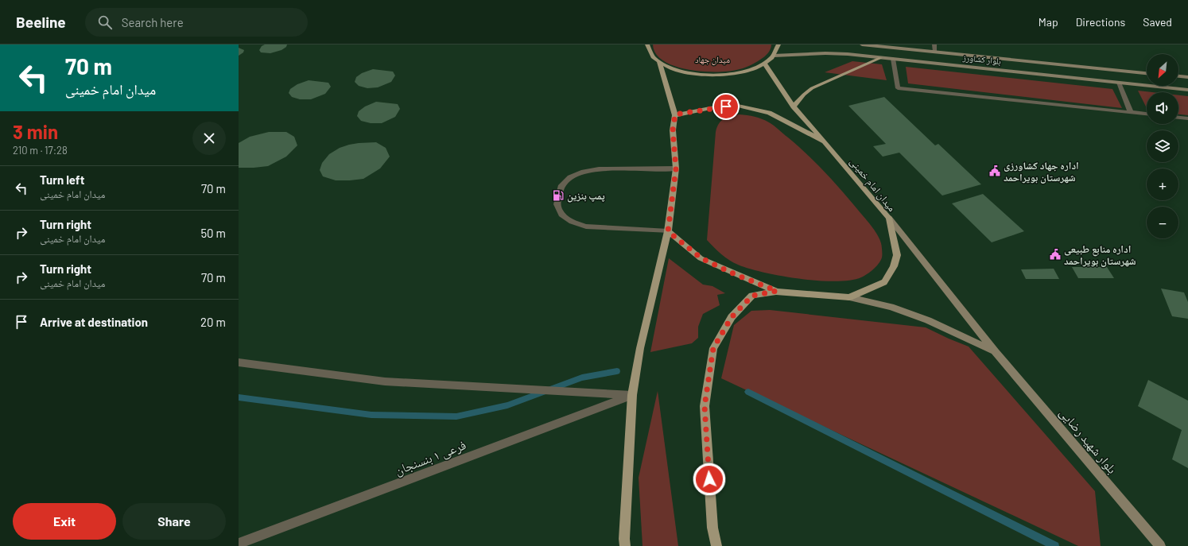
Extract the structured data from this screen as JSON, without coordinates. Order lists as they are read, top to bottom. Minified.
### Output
{"streets":{"main road":["بلوار کشاورز","میدان امام خمینی","بلوار شهید رضایی"],"street":["فرعی ۱ بنسنجان"]},"crossings":[["میدان امام خمینی","بلوار شهید رضایی"]],"parks":["میدان جهاد"],"places":{"public building":["اداره جهاد کشاورزی شهرستان بویراحمد","اداره منابع طبیعی شهرستان بویراحمد"],"fuel station":["پمپ بنزین"]},"north":"bottom left","page":{"header":"Beeline","search":"Search here","nav":["Map","Directions","Saved"],"turn":["70 m","میدان امام خمینی"],"map_buttons":["+","−"],"heading":["3 min","210 m · 17:28"],"list":[{"name":"Turn left","note":"میدان امام خمینی","value":"70 m"},{"name":"Turn right","note":"میدان امام خمینی","value":"50 m"},{"name":"Turn right","note":"میدان امام خمینی","value":"70 m"},{"name":"Arrive at destination","value":"20 m"}],"buttons":["Exit","Share"]}}
